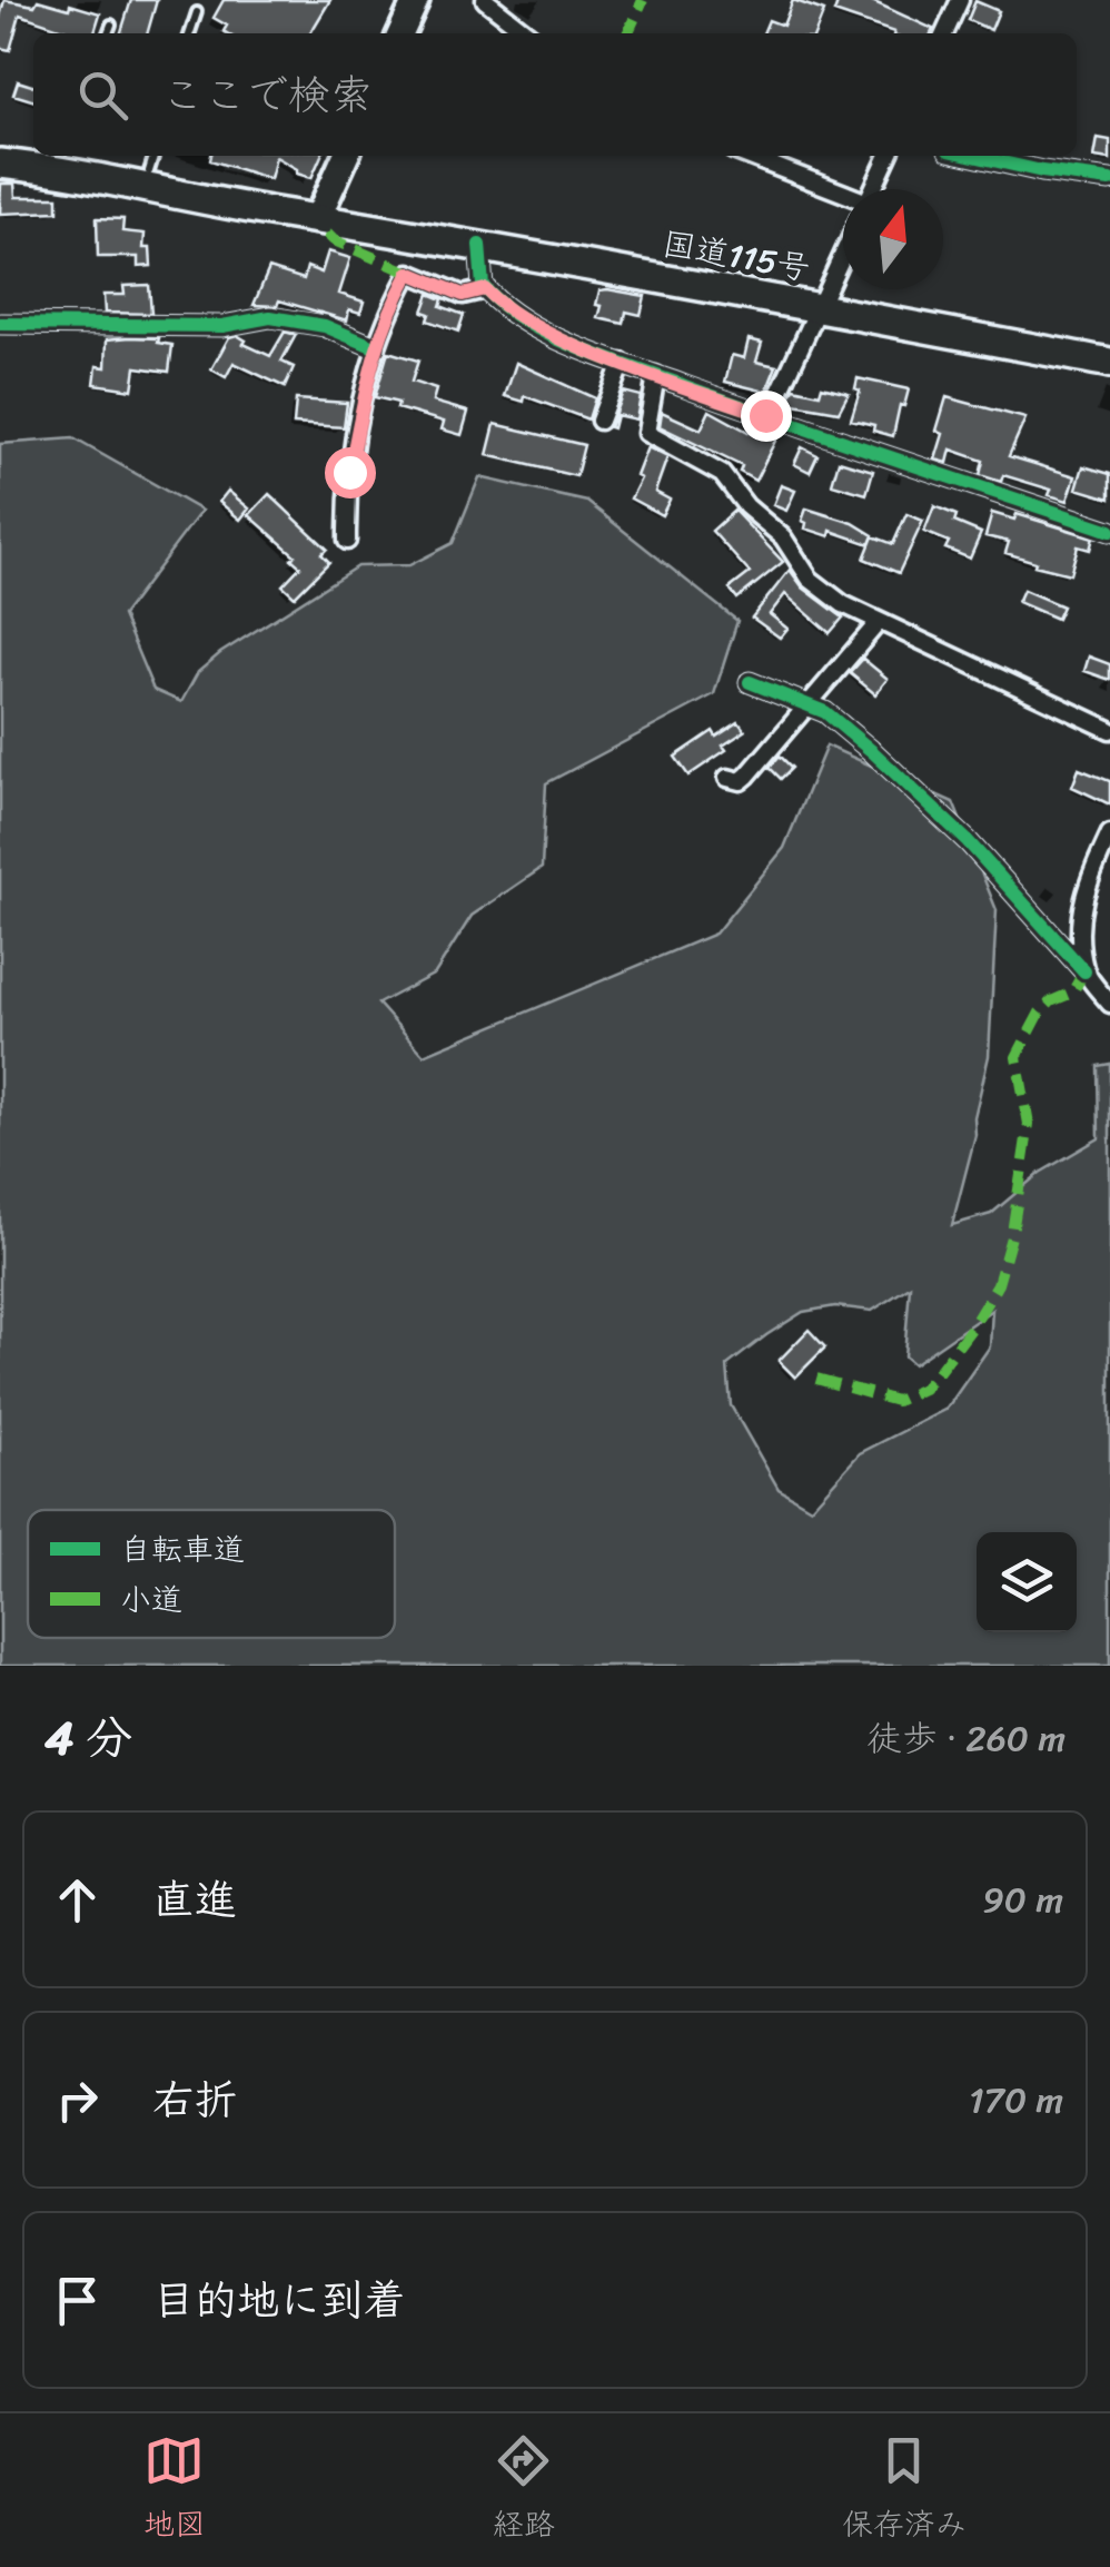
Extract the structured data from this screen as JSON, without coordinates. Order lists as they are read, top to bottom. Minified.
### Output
{"streets":{"highway":["国道115号"]},"legend":["自転車道","小道"],"north":"top","page":{"search":"ここで検索","heading":["4 分","徒歩 · 260 m"],"list":[["直進","90 m"],["右折","170 m"],"目的地に到着"],"nav":["地図","経路","保存済み"]}}
